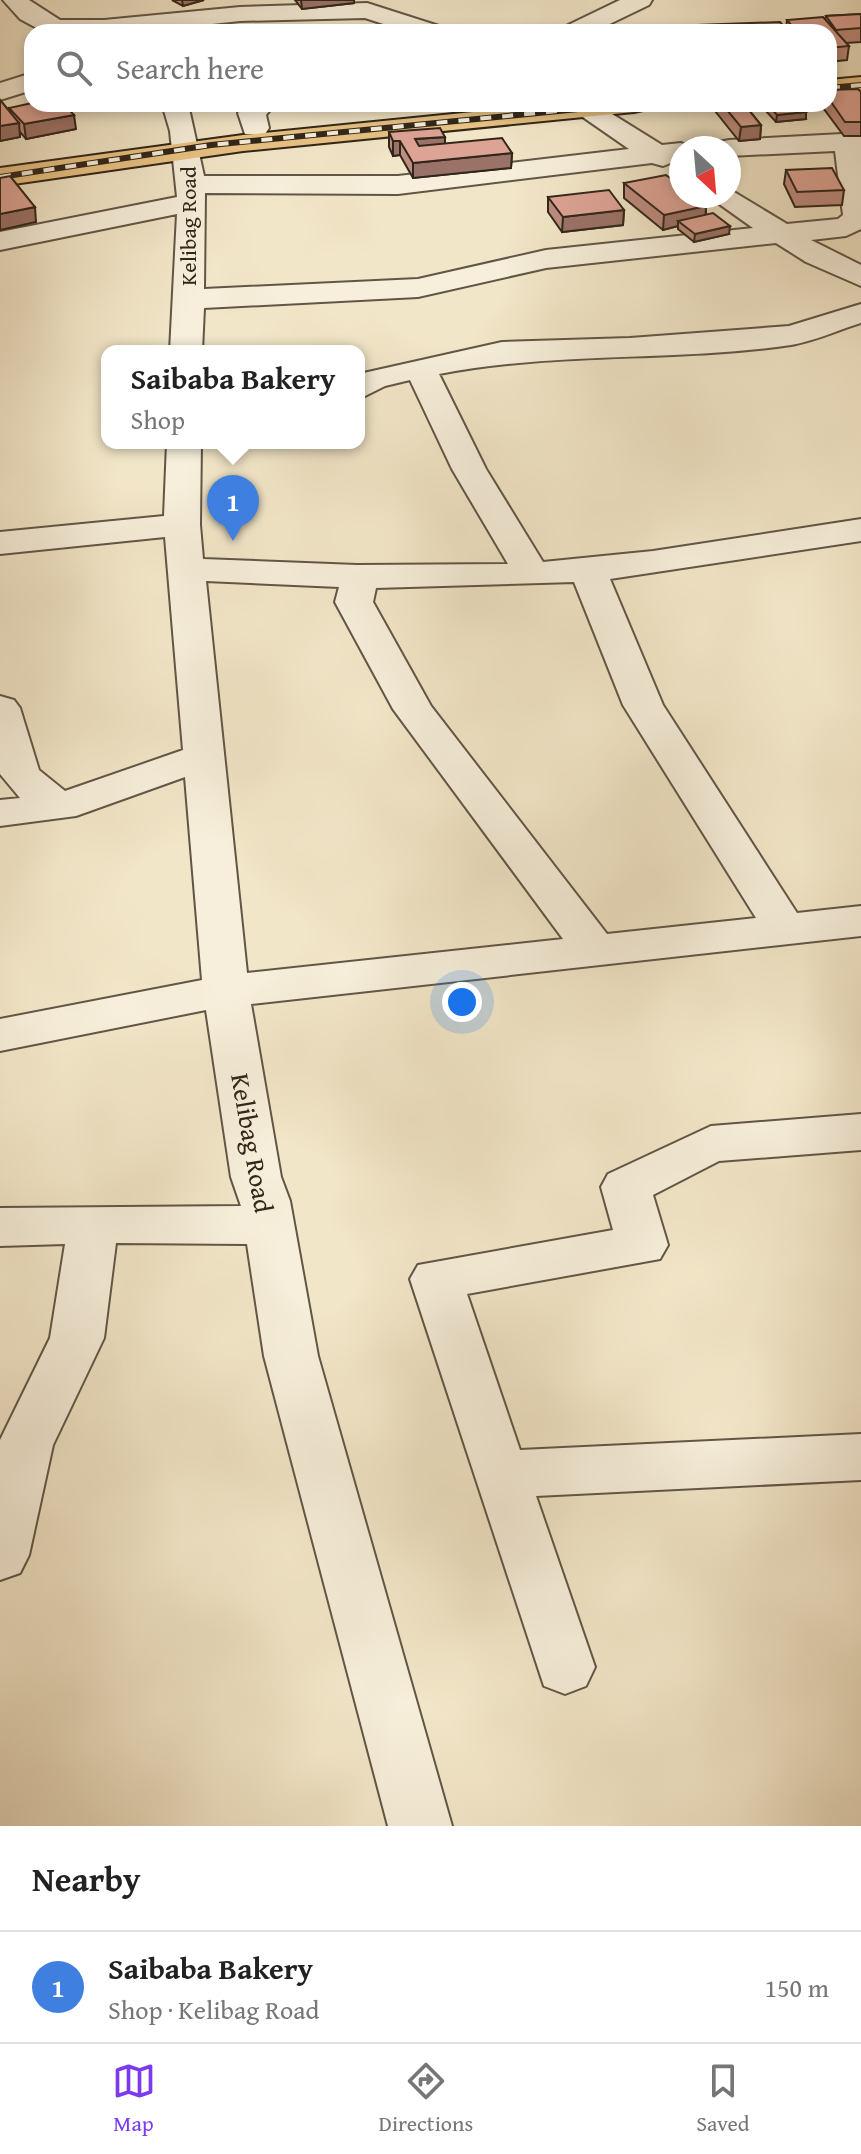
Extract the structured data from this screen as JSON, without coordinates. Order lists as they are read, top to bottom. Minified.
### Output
{"streets":{"street":["Kelibag Road"]},"north":"bottom right","page":{"search":"Search here","popup":["Saibaba Bakery","Shop"],"pins":"1","heading":"Nearby","list":[{"mark":"1","name":"Saibaba Bakery","note":"Shop · Kelibag Road","value":"150 m"}],"nav":["Map","Directions","Saved"]}}
